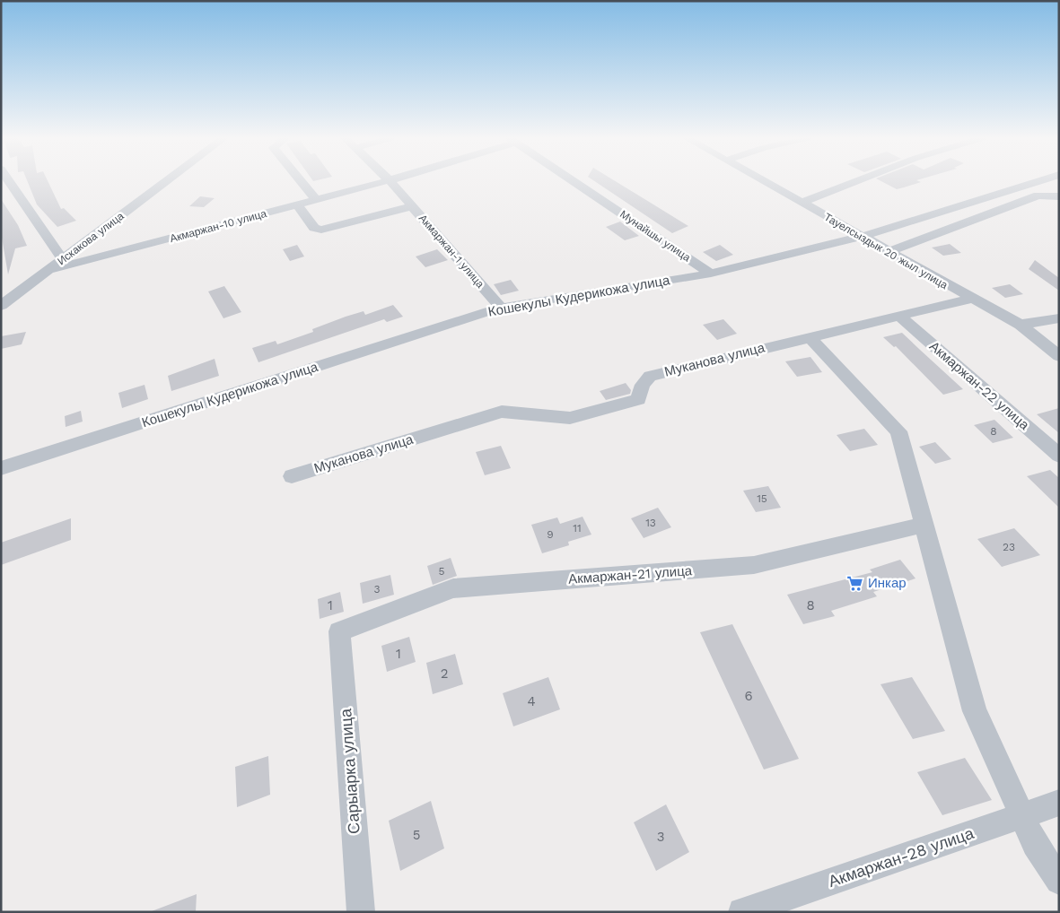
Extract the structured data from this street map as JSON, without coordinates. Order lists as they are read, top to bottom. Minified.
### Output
{"streets":{"street":["Акмаржан-10 улица","Мунайшы улица","Искакова улица","Акмаржан-1 улица","Тауелсыздык 20 жыл улица","Кошекулы Кудерикожа улица","Муканова улица","Акмаржан-22 улица","Акмаржан-21 улица","Сарыарка улица","Акмаржан-28 улица"]},"crossings":[["Акмаржан-10 улица","Искакова улица"],["Мунайшы улица","Кошекулы Кудерикожа улица"],["Акмаржан-1 улица","Кошекулы Кудерикожа улица"],["Тауелсыздык 20 жыл улица","Кошекулы Кудерикожа улица"],["Тауелсыздык 20 жыл улица","Муканова улица"],["Муканова улица","Акмаржан-22 улица"],["Акмаржан-21 улица","Сарыарка улица"]],"places":{"supermarket":["Инкар"]},"house_numbers":["8","15","13","11","9","23","5","3","1","8","1","2","6","4","5","3"]}
